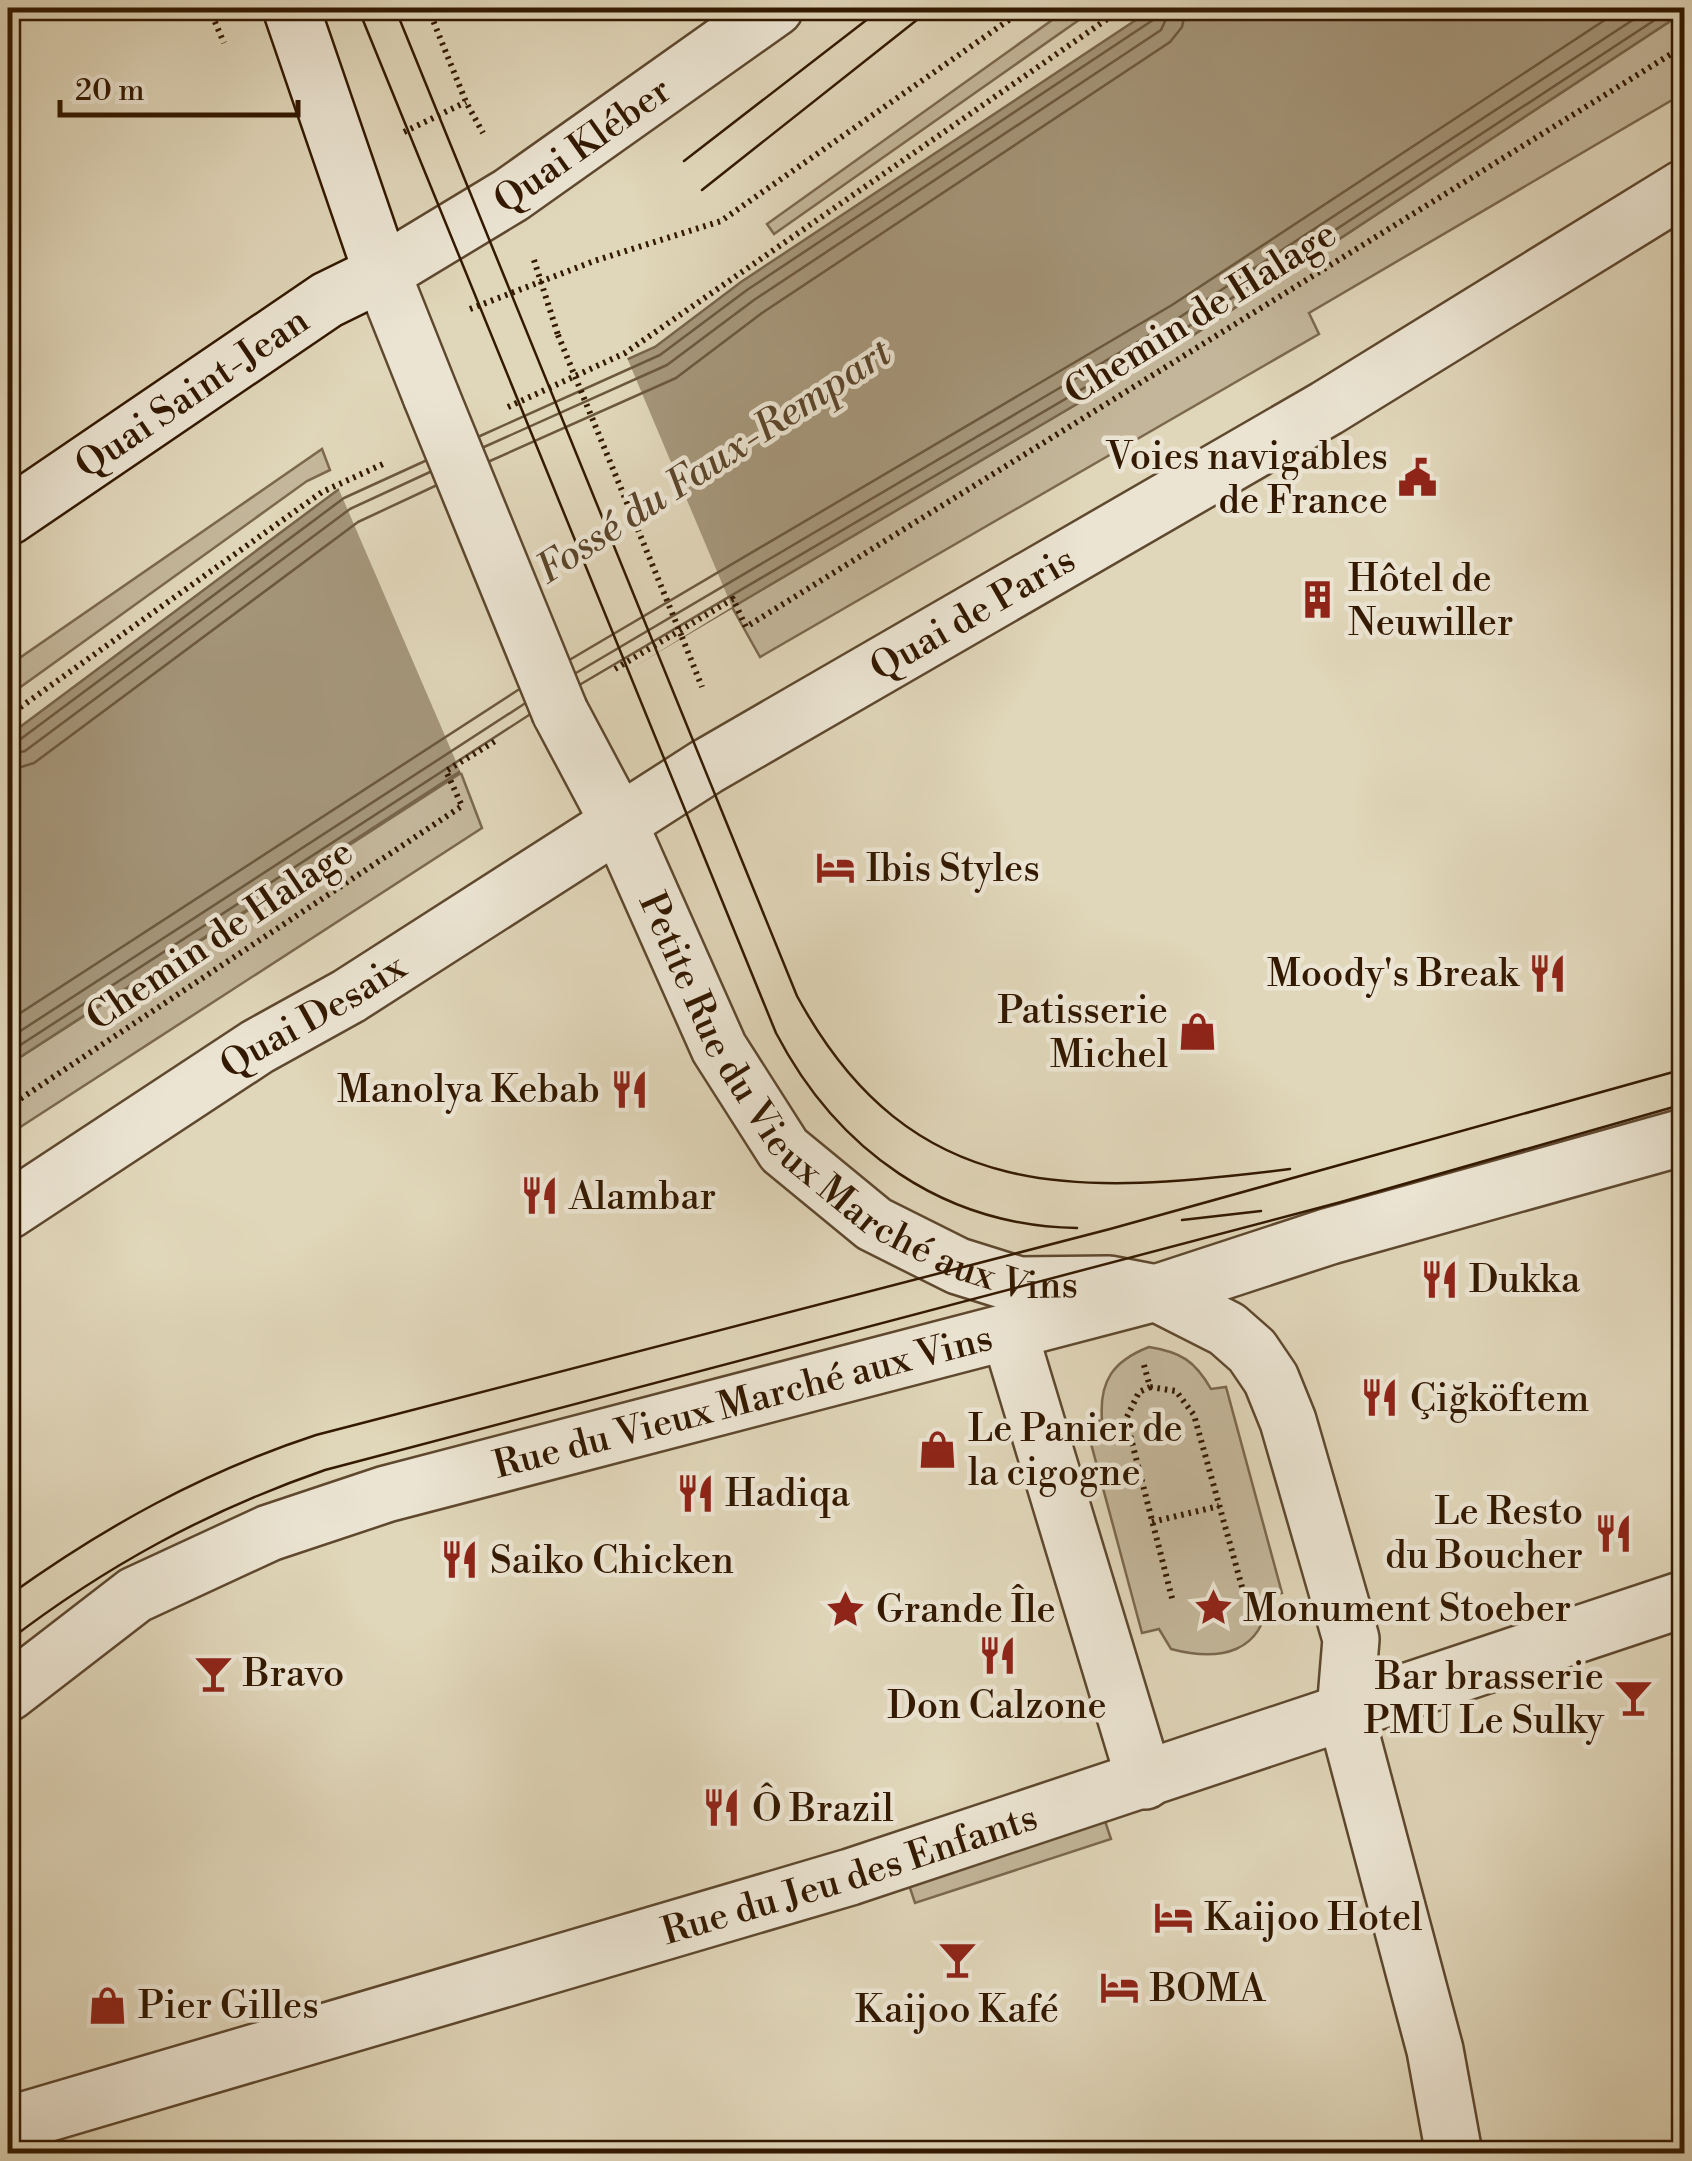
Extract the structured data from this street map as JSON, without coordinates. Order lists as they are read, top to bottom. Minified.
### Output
{"streets":{"street":["Quai Kléber","Quai Saint-Jean","Quai de Paris","Quai Desaix","Petite Rue du Vieux Marché aux Vins","Rue du Vieux Marché aux Vins","Rue du Jeu des Enfants"],"path":["Chemin de Halage"]},"crossings":[["Quai Kléber","Quai Saint-Jean"],["Quai Kléber","Petite Rue du Vieux Marché aux Vins"],["Quai Saint-Jean","Petite Rue du Vieux Marché aux Vins"],["Quai de Paris","Quai Desaix"],["Quai de Paris","Petite Rue du Vieux Marché aux Vins"],["Quai Desaix","Petite Rue du Vieux Marché aux Vins"],["Petite Rue du Vieux Marché aux Vins","Rue du Vieux Marché aux Vins"]],"water":["Fossé du Faux-Rempart"],"places":{"public building":["Voies navigables de France"],"building":["Hôtel de Neuwiller"],"hotel":["Ibis Styles","Kaijoo Hotel","BOMA"],"restaurant":["Moody's Break","Manolya Kebab","Alambar","Dukka","Çiğköftem","Hadiqa","Le Resto du Boucher","Saiko Chicken","Don Calzone","Ô Brazil"],"shop":["Patisserie Michel","Le Panier de la cigogne","Pier Gilles"],"place":["Monument Stoeber","Grande Île"],"bar":["Bravo","Bar brasserie PMU Le Sulky","Kaijoo Kafé"]},"scale_bar":"20 m"}
